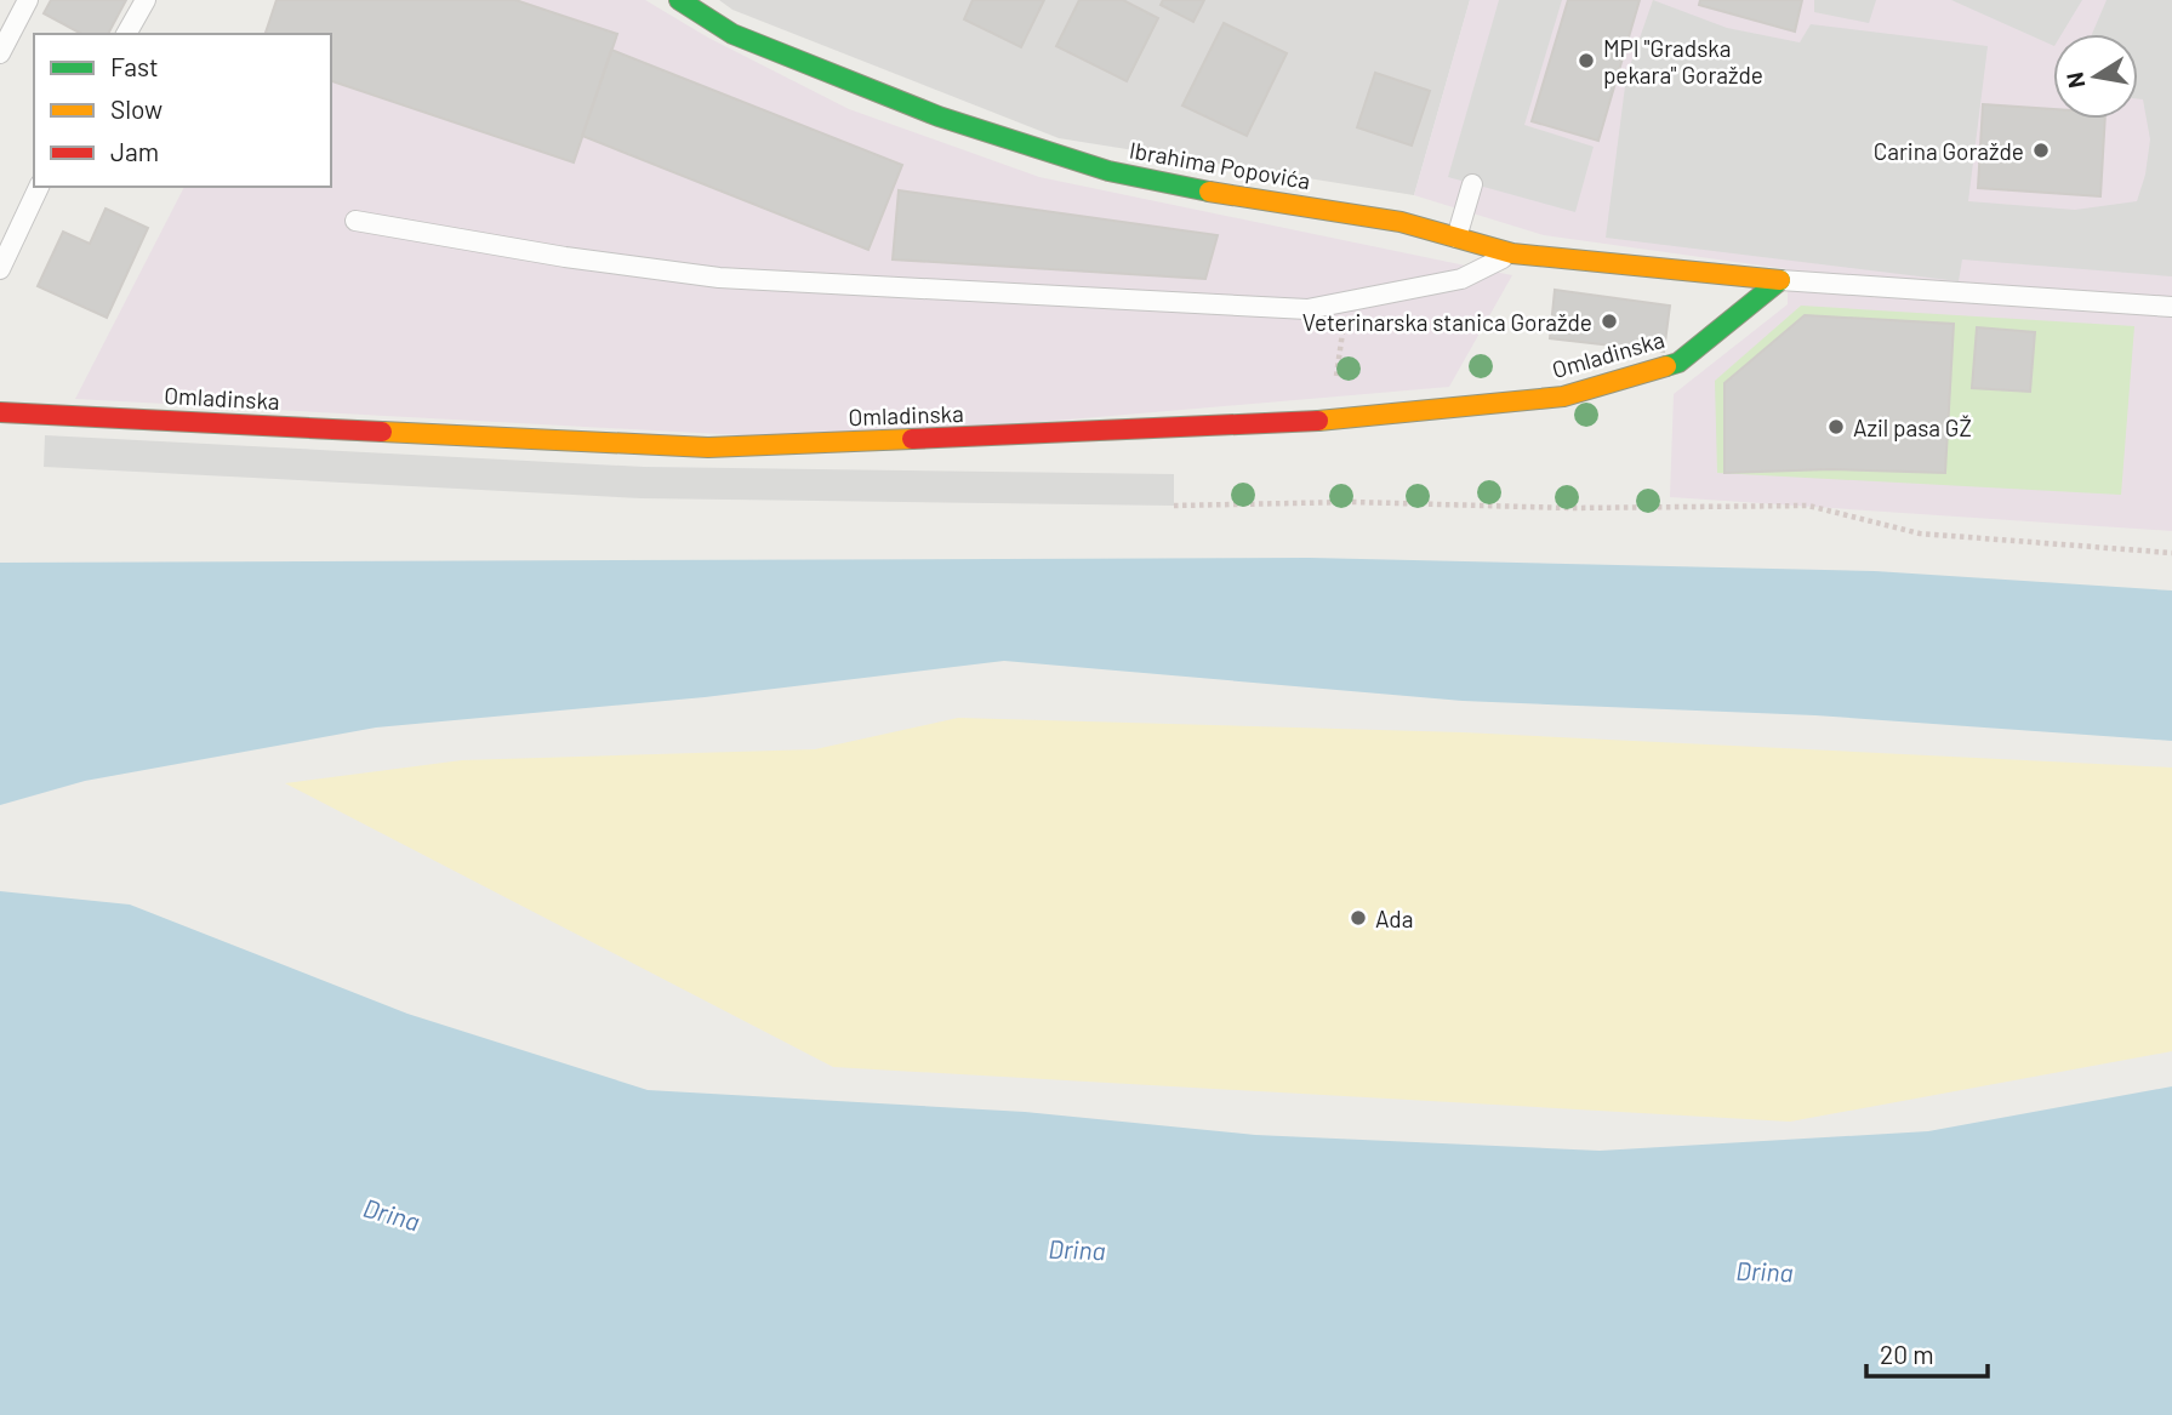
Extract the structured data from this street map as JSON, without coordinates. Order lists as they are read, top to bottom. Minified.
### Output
{"streets":{"street":["Ibrahima Popovića","Omladinska"]},"crossings":[["Ibrahima Popovića","Omladinska"]],"water":["Drina"],"places":["MPI \"Gradska pekara\" Goražde","Carina Goražde","Veterinarska stanica Goražde","Azil pasa GŽ","Ada"],"legend":["Fast","Slow","Jam"],"scale_bar":"20 m","north":"left"}
